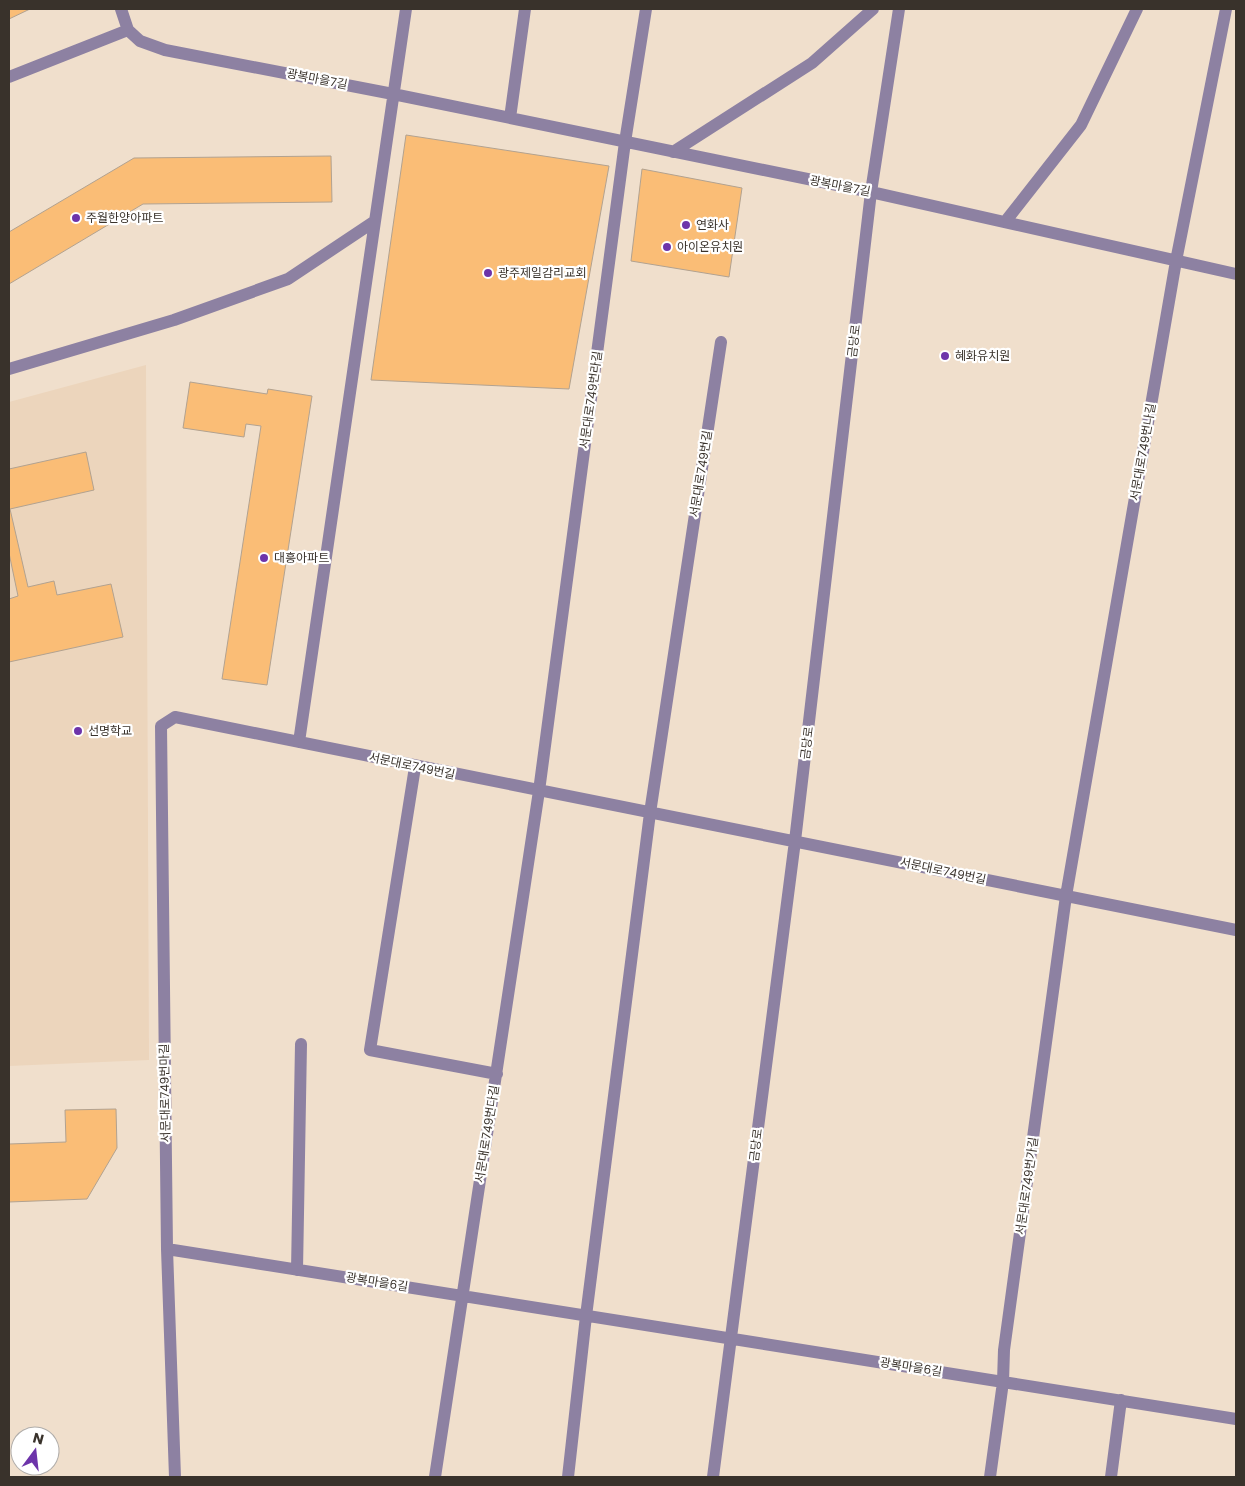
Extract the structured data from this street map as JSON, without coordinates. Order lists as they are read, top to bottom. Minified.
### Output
{"streets":{"street":["광복마을7길","금당로","서문대로749번라길","서문대로749번나길","서문대로749번길","서문대로749번마길","서문대로749번다길","서문대로749번가길","광복마을6길"]},"crossings":[["광복마을7길","금당로"],["광복마을7길","서문대로749번라길"],["광복마을7길","서문대로749번나길"],["금당로","서문대로749번길"],["금당로","광복마을6길"],["서문대로749번라길","서문대로749번길"],["서문대로749번라길","서문대로749번다길"],["서문대로749번나길","서문대로749번길"],["서문대로749번나길","서문대로749번가길"],["서문대로749번길","서문대로749번마길"],["서문대로749번길","서문대로749번다길"],["서문대로749번길","서문대로749번가길"],["서문대로749번길","광복마을6길"],["서문대로749번마길","광복마을6길"],["서문대로749번다길","광복마을6길"],["서문대로749번가길","광복마을6길"]],"places":["주월한양아파트","연화사","아이온유치원","광주제일감리교회","혜화유치원","대흥아파트","선명학교"],"north":"top"}
